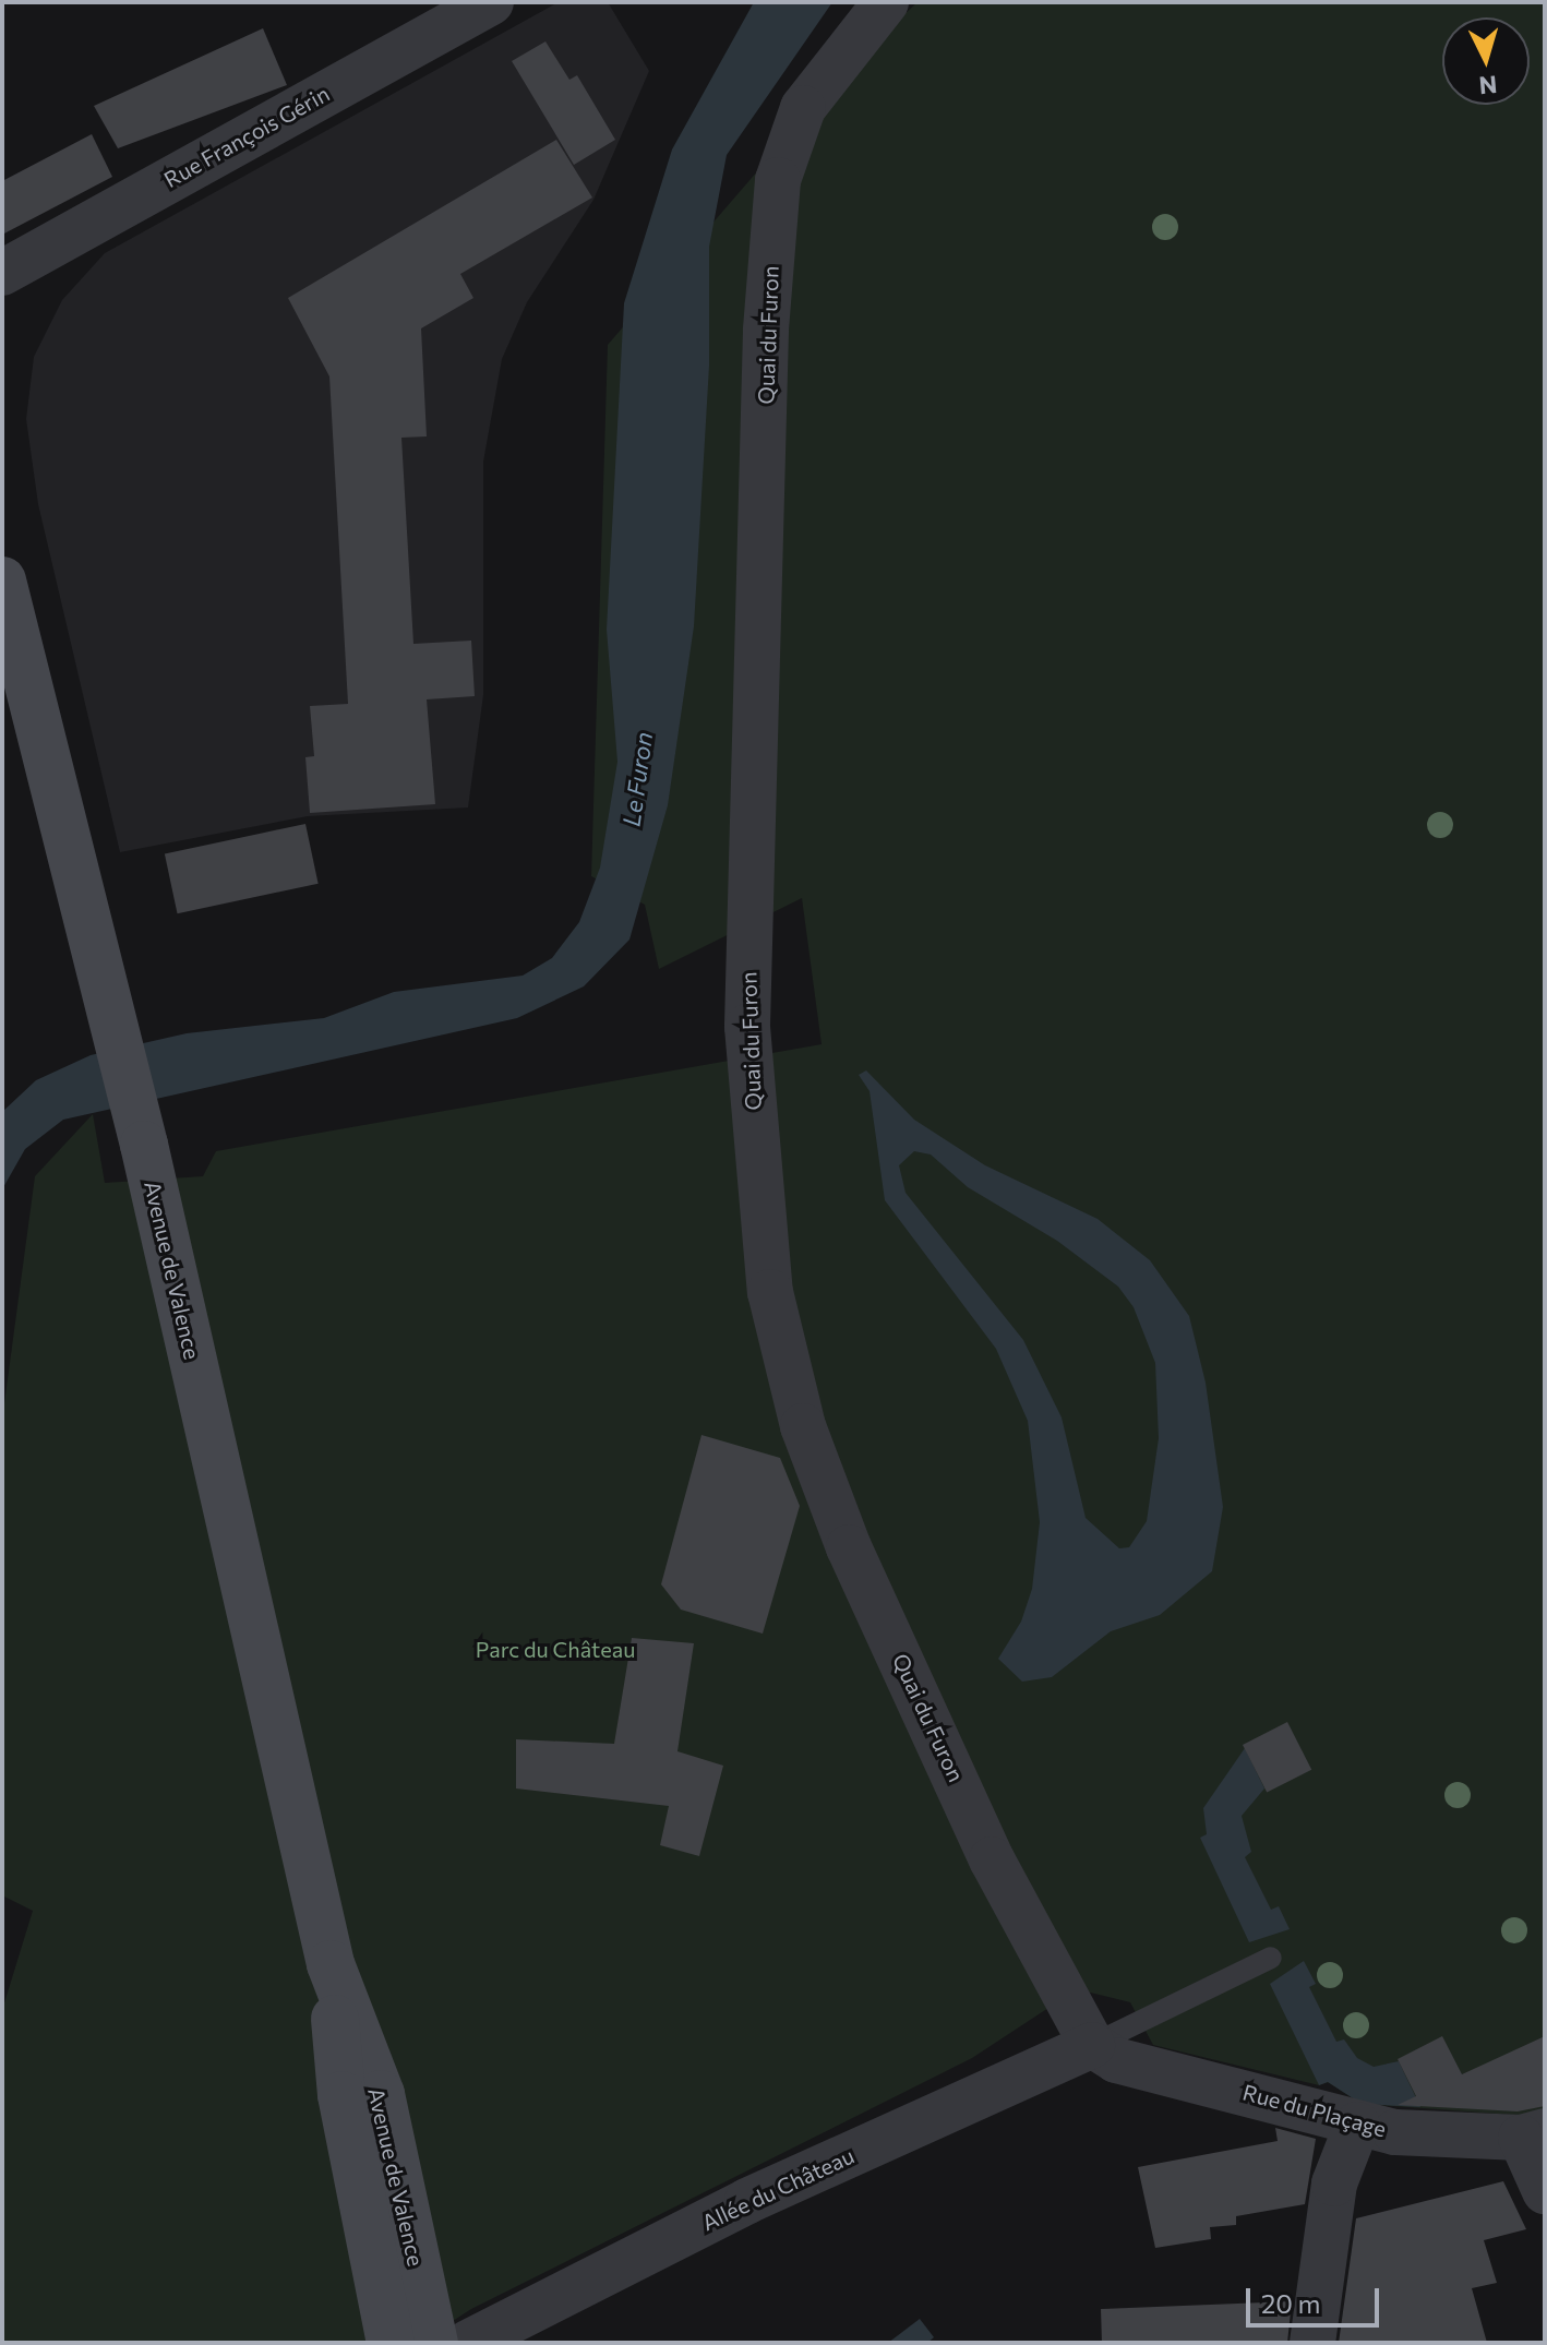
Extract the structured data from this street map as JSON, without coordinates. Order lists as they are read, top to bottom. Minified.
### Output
{"streets":{"main road":["Avenue de Valence"],"street":["Rue François Gérin","Quai du Furon","Rue du Plaçage","Allée du Château"]},"crossings":[["Quai du Furon","Rue du Plaçage"],["Quai du Furon","Allée du Château"],["Rue du Plaçage","Allée du Château"]],"water":["Le Furon"],"parks":["Parc du Château"],"scale_bar":"20 m","north":"bottom"}
